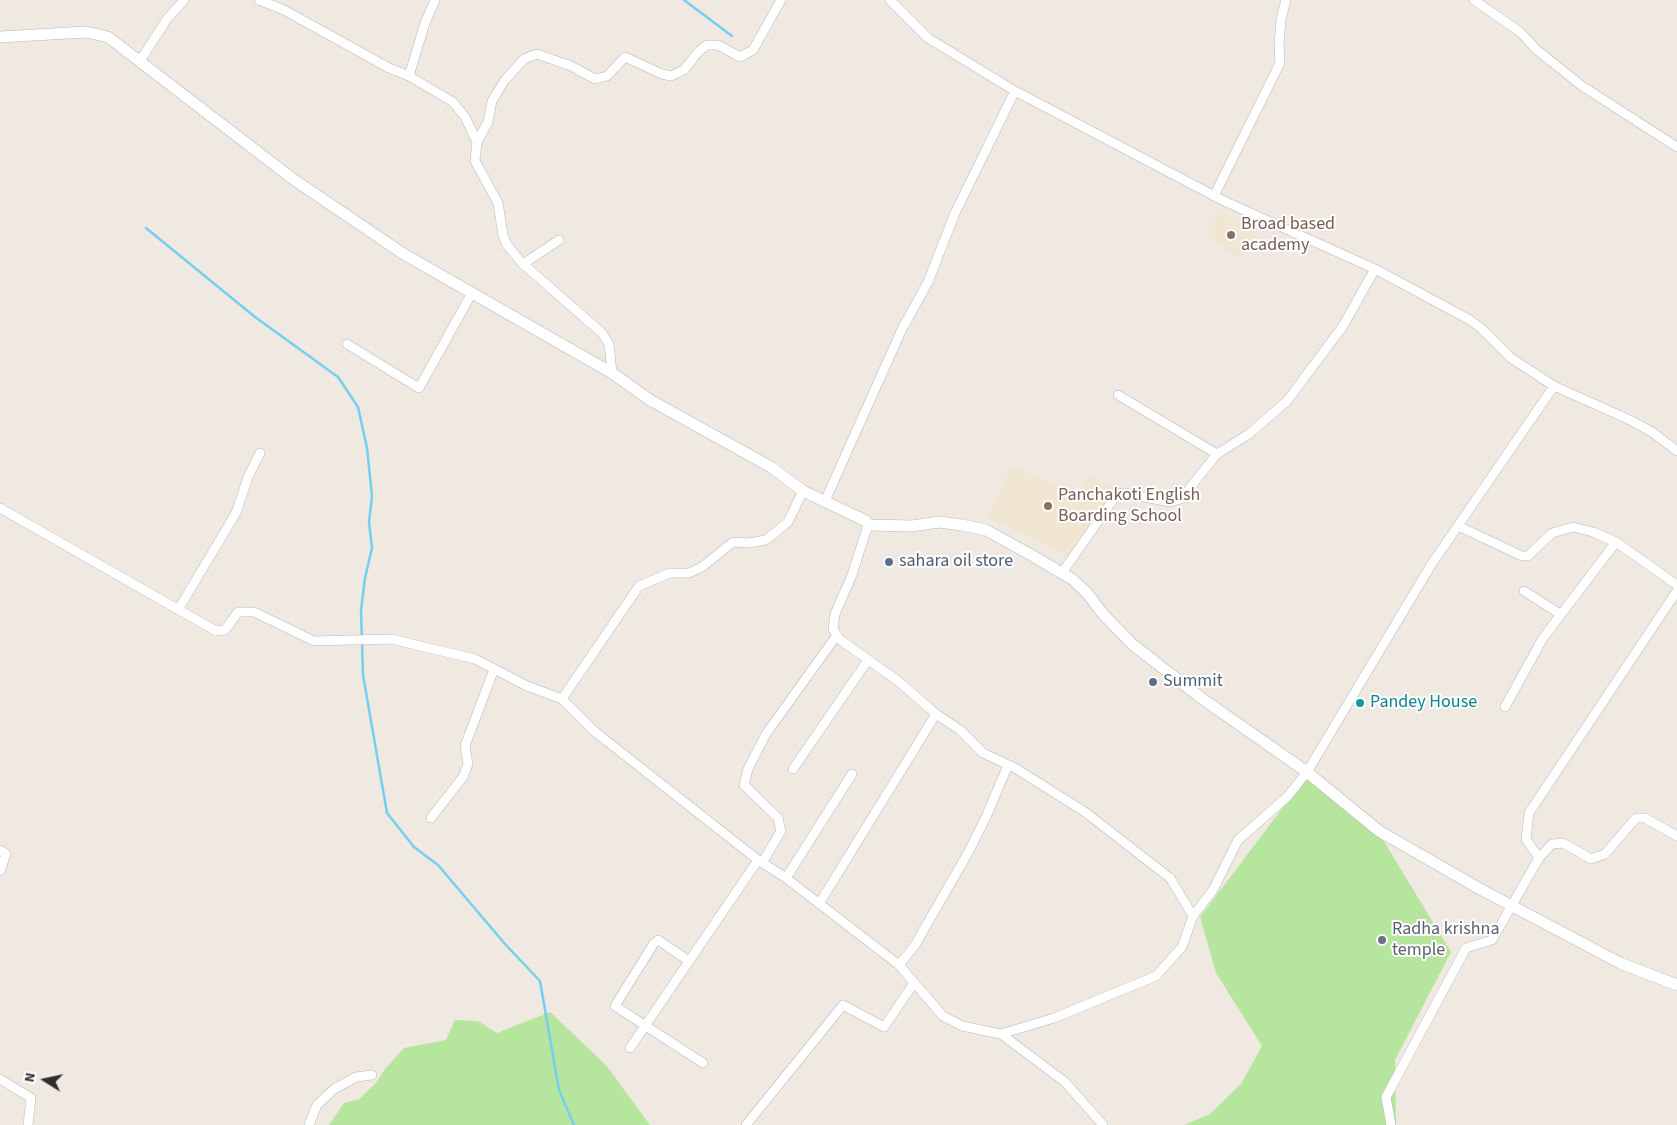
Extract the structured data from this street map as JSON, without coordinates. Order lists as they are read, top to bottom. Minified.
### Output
{"places":["Broad based academy","Panchakoti English Boarding School","sahara oil store","Summit","Pandey House","Radha krishna temple"],"north":"left"}
